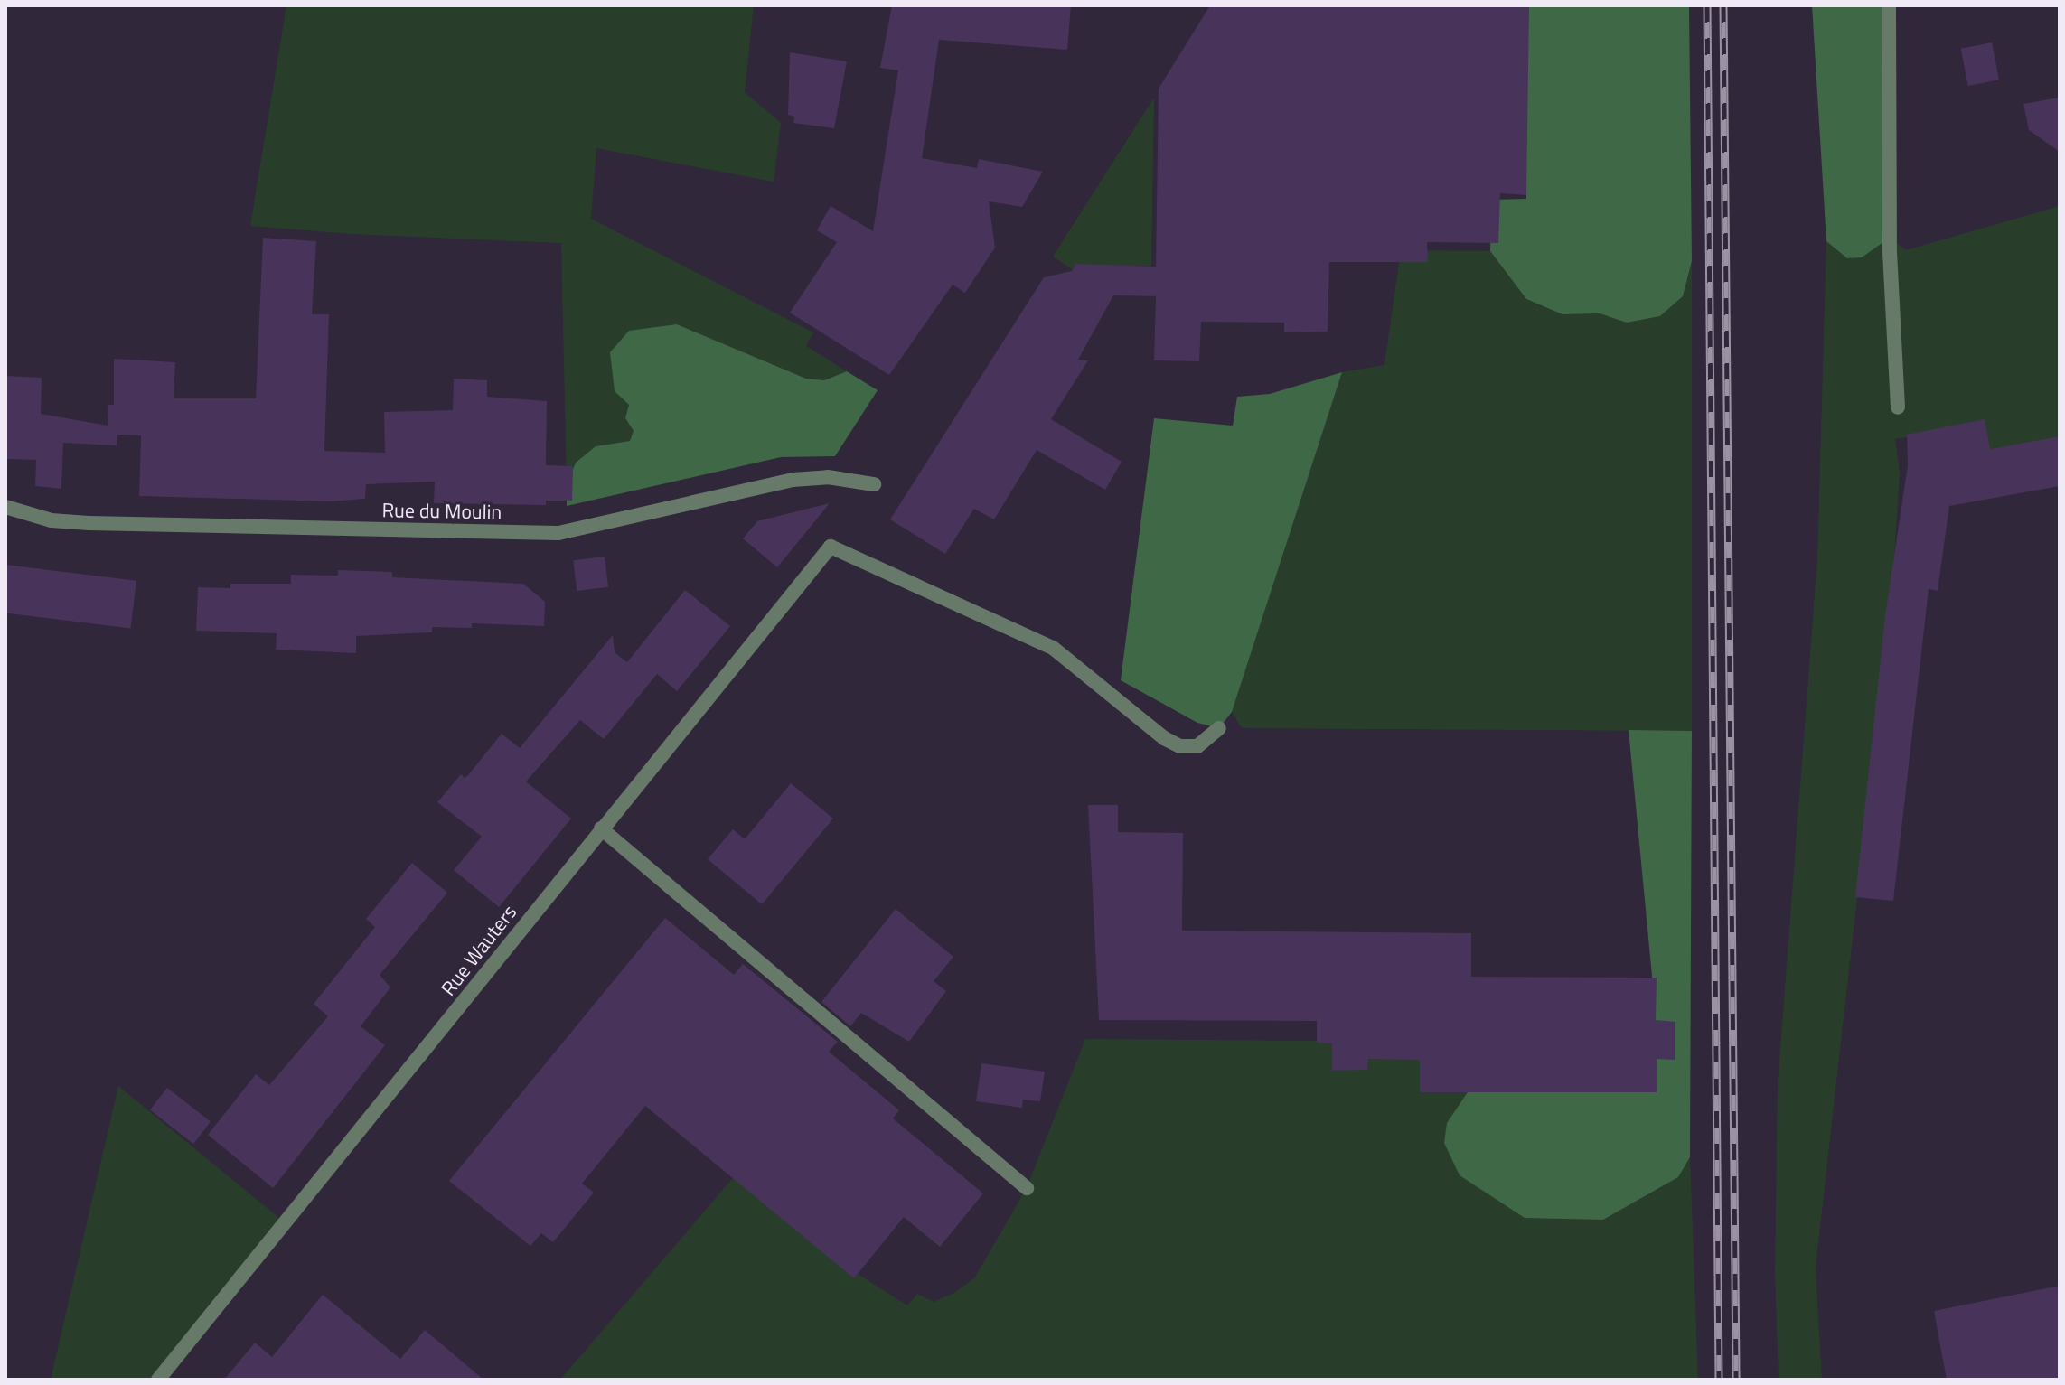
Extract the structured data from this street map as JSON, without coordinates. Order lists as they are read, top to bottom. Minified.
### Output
{"streets":{"street":["Rue du Moulin","Rue Wauters"]}}
